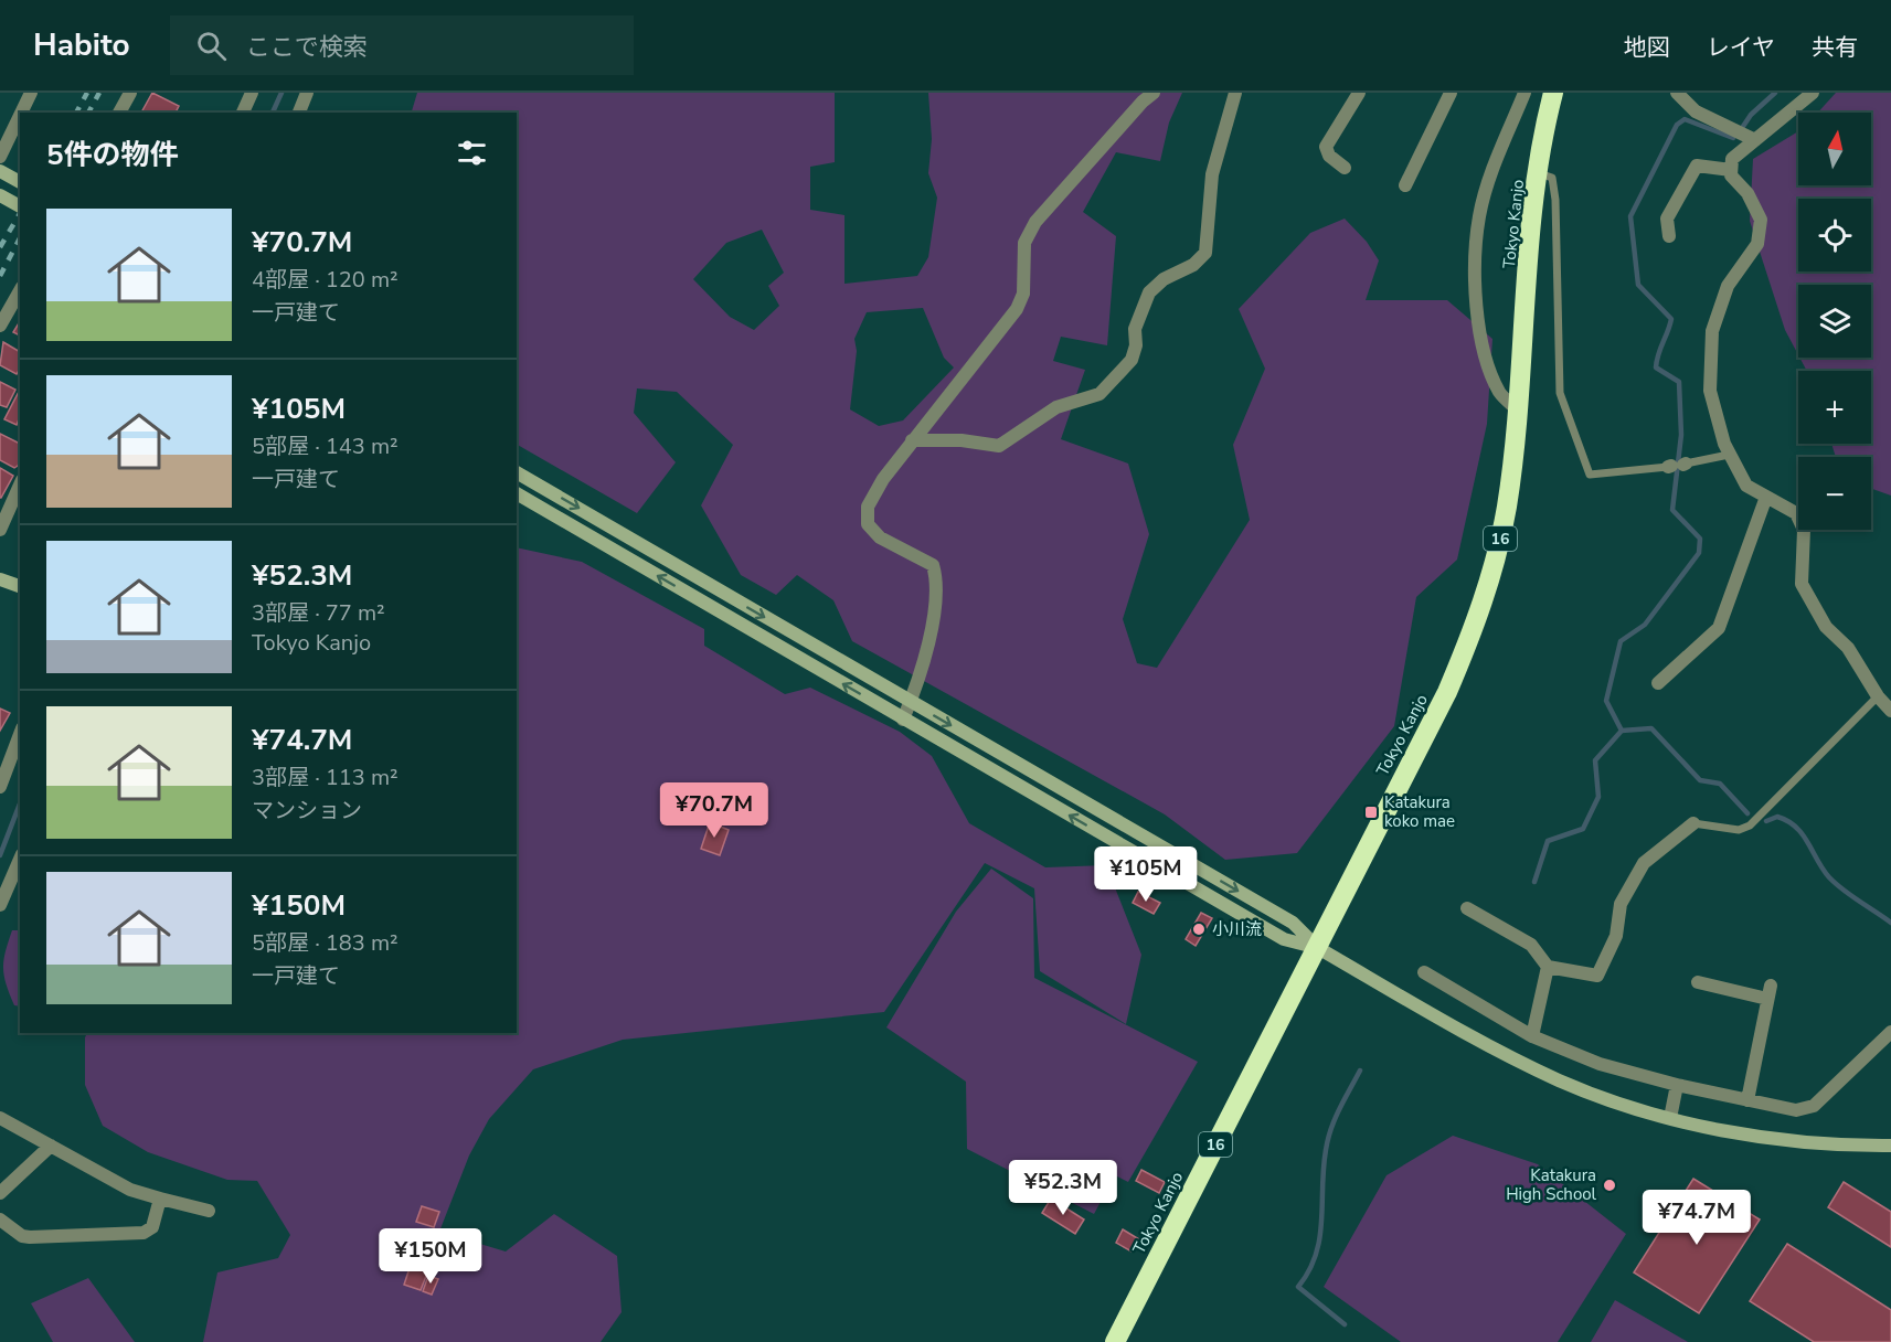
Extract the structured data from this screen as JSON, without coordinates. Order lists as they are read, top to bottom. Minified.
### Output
{"streets":{"highway":["Tokyo Kanjo","16"]},"places":{"transit":["Katakura koko mae"],"other":["小川流","Katakura High School"]},"north":"top","page":{"header":"Habito","search":"ここで検索","nav":["地図","レイヤ","共有"],"map_buttons":["+","−"],"heading":"5件の物件","list":[{"name":"¥70.7M","note":"4部屋 · 120 m² · 一戸建て"},{"name":"¥105M","note":"5部屋 · 143 m² · 一戸建て"},{"name":"¥52.3M","note":"3部屋 · 77 m² · Tokyo Kanjo"},{"name":"¥74.7M","note":"3部屋 · 113 m² · マンション"},{"name":"¥150M","note":"5部屋 · 183 m² · 一戸建て"}],"price":["¥70.7M","¥105M","¥52.3M","¥74.7M","¥150M"]}}
